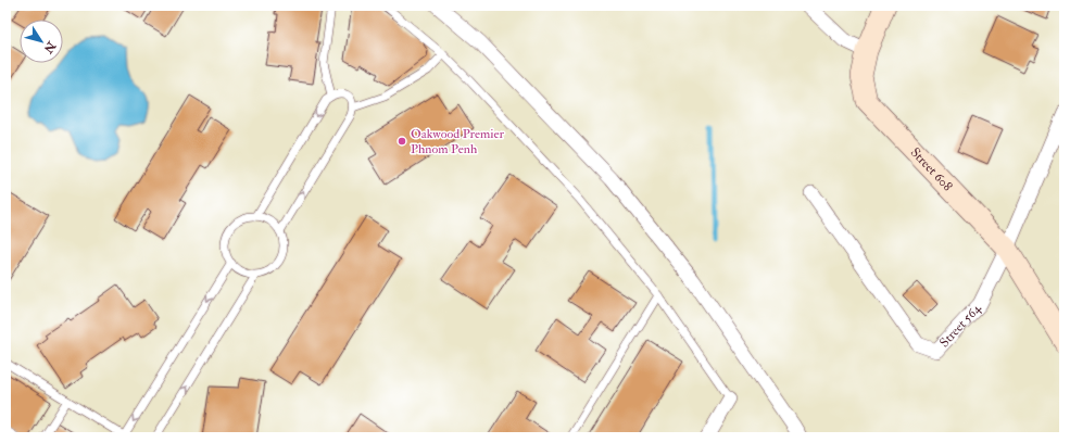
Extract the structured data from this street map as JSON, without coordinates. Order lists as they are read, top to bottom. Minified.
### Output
{"streets":{"street":["Street 608","Street 564"]},"crossings":[["Street 608","Street 564"]],"places":["Oakwood Premier Phnom Penh"],"north":"bottom right"}
